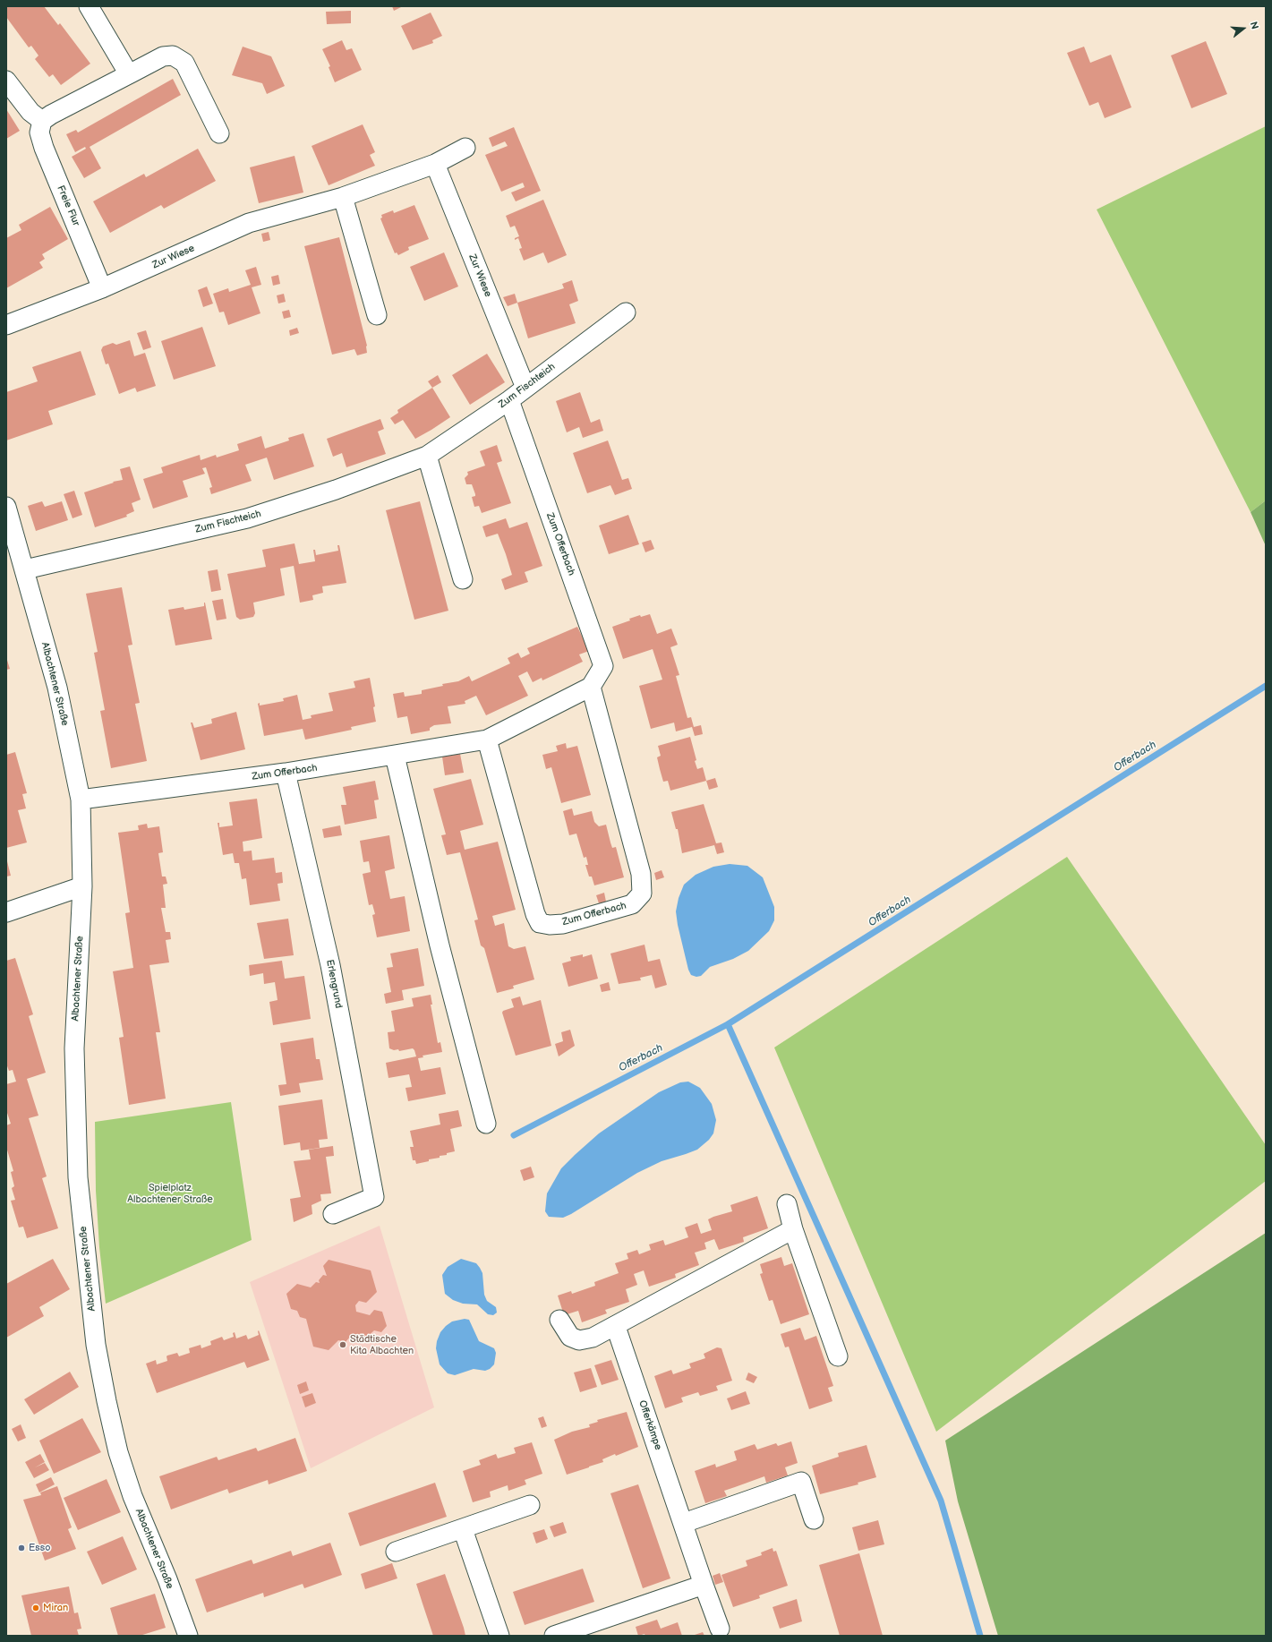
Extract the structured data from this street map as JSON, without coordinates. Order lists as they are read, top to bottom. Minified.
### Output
{"streets":{"street":["Freie Flur","Zur Wiese","Zum Fischteich","Zum Offerbach","Albachtener Straße","Erlengrund","Offerkämpe"]},"crossings":[["Freie Flur","Zur Wiese"],["Zur Wiese","Zum Fischteich"],["Zum Fischteich","Zum Offerbach"],["Zum Fischteich","Albachtener Straße"],["Zum Offerbach","Albachtener Straße"],["Zum Offerbach","Erlengrund"]],"water":["Offerbach"],"parks":["Spielplatz Albachtener Straße"],"places":["Städtische Kita Albachten","Esso","Miran"],"north":"right"}
